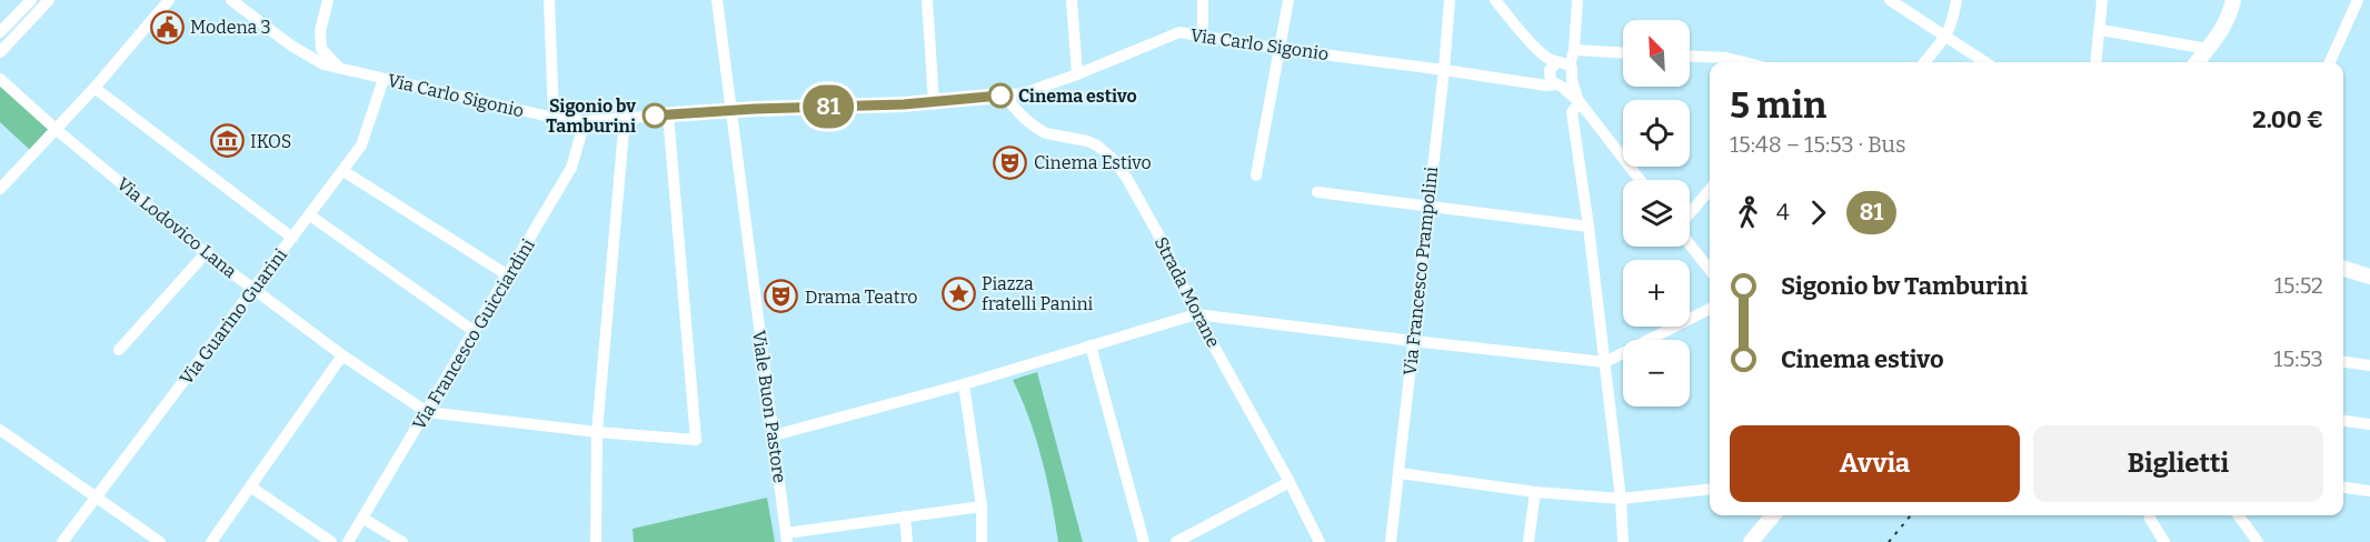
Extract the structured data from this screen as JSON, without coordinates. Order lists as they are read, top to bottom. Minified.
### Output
{"streets":{"street":["Via Carlo Sigonio","Via Lodovico Lana","Via Francesco Prampolini","Strada Morane","Via Guarino Guarini","Via Francesco Guicciardini","Viale Buon Pastore"]},"crossings":[["Via Carlo Sigonio","Via Francesco Prampolini"],["Via Carlo Sigonio","Strada Morane"],["Via Carlo Sigonio","Via Guarino Guarini"],["Via Carlo Sigonio","Via Francesco Guicciardini"],["Via Carlo Sigonio","Viale Buon Pastore"],["Via Lodovico Lana","Via Guarino Guarini"],["Via Lodovico Lana","Via Francesco Guicciardini"]],"places":{"public building":["Modena 3"],"other":["Cinema estivo","Sigonio bv Tamburini"],"museum":["IKOS"],"theatre":["Cinema Estivo","Drama Teatro"],"place":["Piazza fratelli Panini"]},"lines":["bus line 81"],"north":"top left","page":{"on_map":"81","map_buttons":["+","−"],"heading":["5 min","15:48 – 15:53 · Bus","2.00 €"],"legs":["4","81"],"list":[{"name":"Sigonio bv Tamburini","value":"15:52"},{"name":"Cinema estivo","value":"15:53"}],"buttons":["Avvia","Biglietti"]}}
